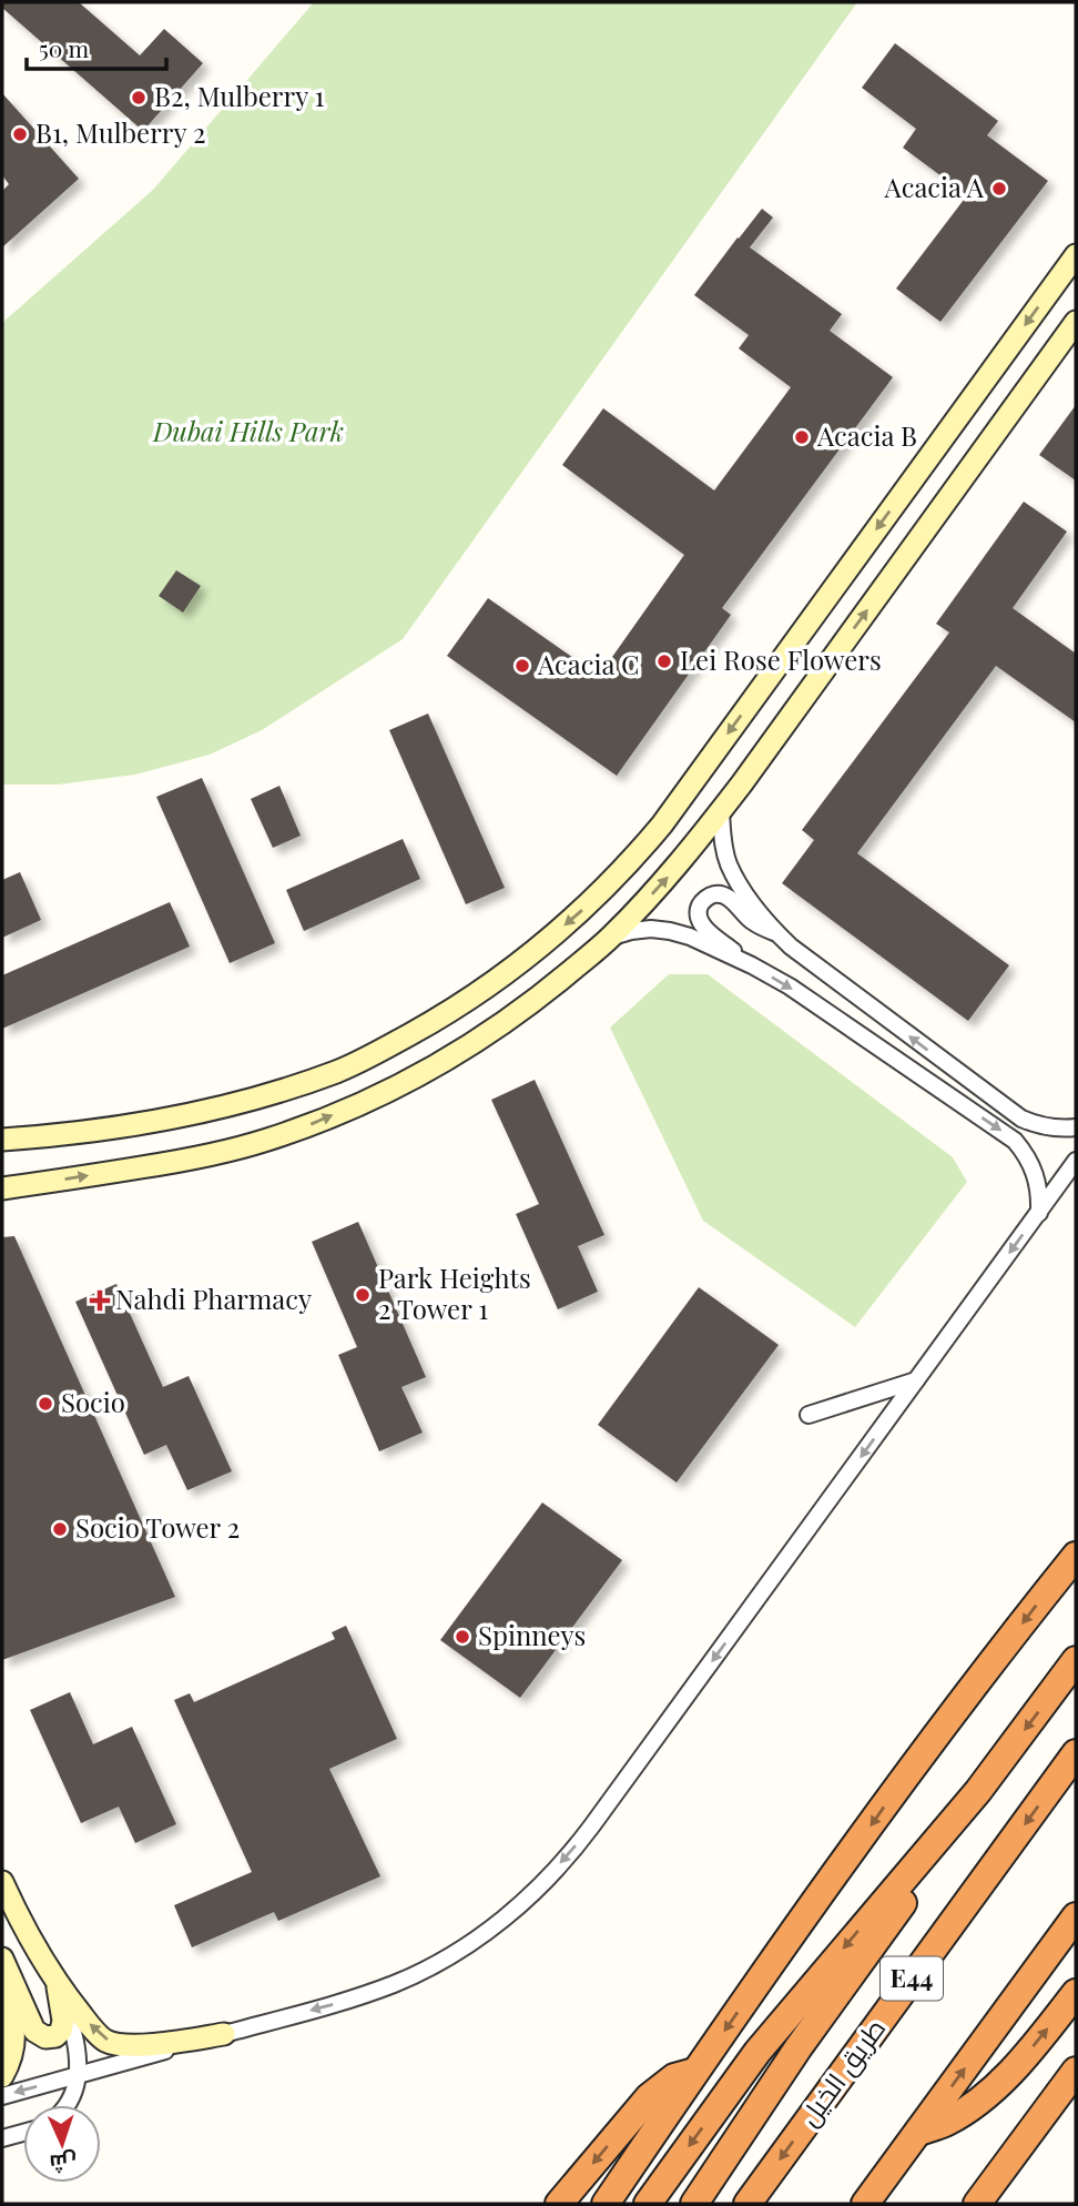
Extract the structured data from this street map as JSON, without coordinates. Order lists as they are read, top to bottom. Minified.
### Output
{"streets":{"highway":["E44","طريق الخيل"]},"parks":["Dubai Hills Park"],"places":{"other":["B2, Mulberry 1","B1, Mulberry 2","Acacia A","Acacia B","Lei Rose Flowers","Acacia C","Park Heights 2 Tower 1","Socio","Socio Tower 2","Spinneys"],"health":["Nahdi Pharmacy"]},"scale_bar":"50 m","north":"bottom"}
